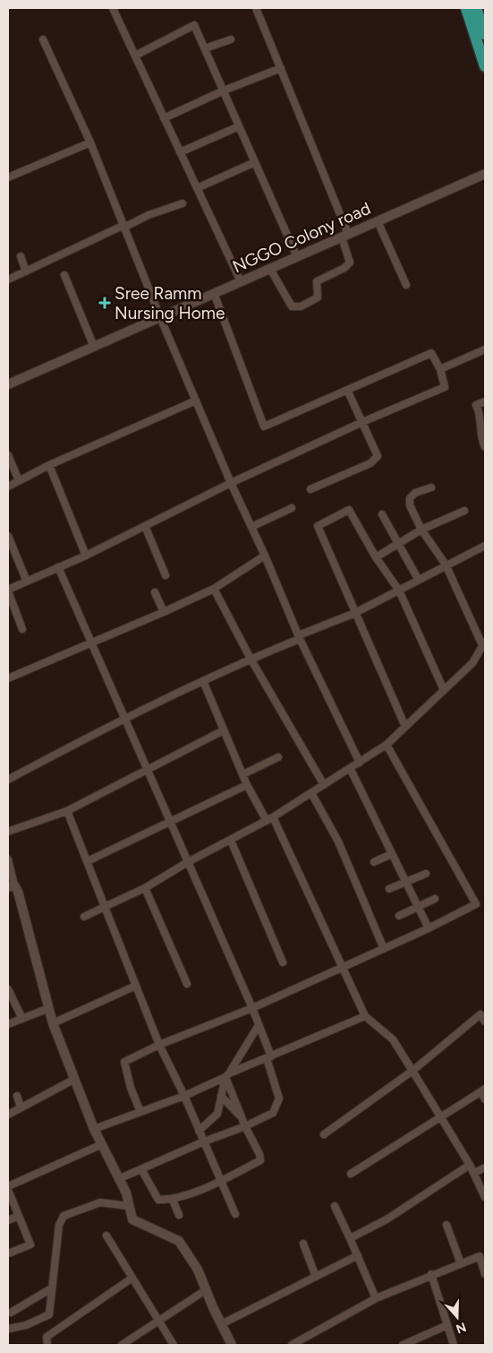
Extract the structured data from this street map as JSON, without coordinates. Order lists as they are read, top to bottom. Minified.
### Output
{"streets":{"street":["NGGO Colony road"]},"places":{"health":["Sree Ramm Nursing Home"]},"north":"bottom"}
